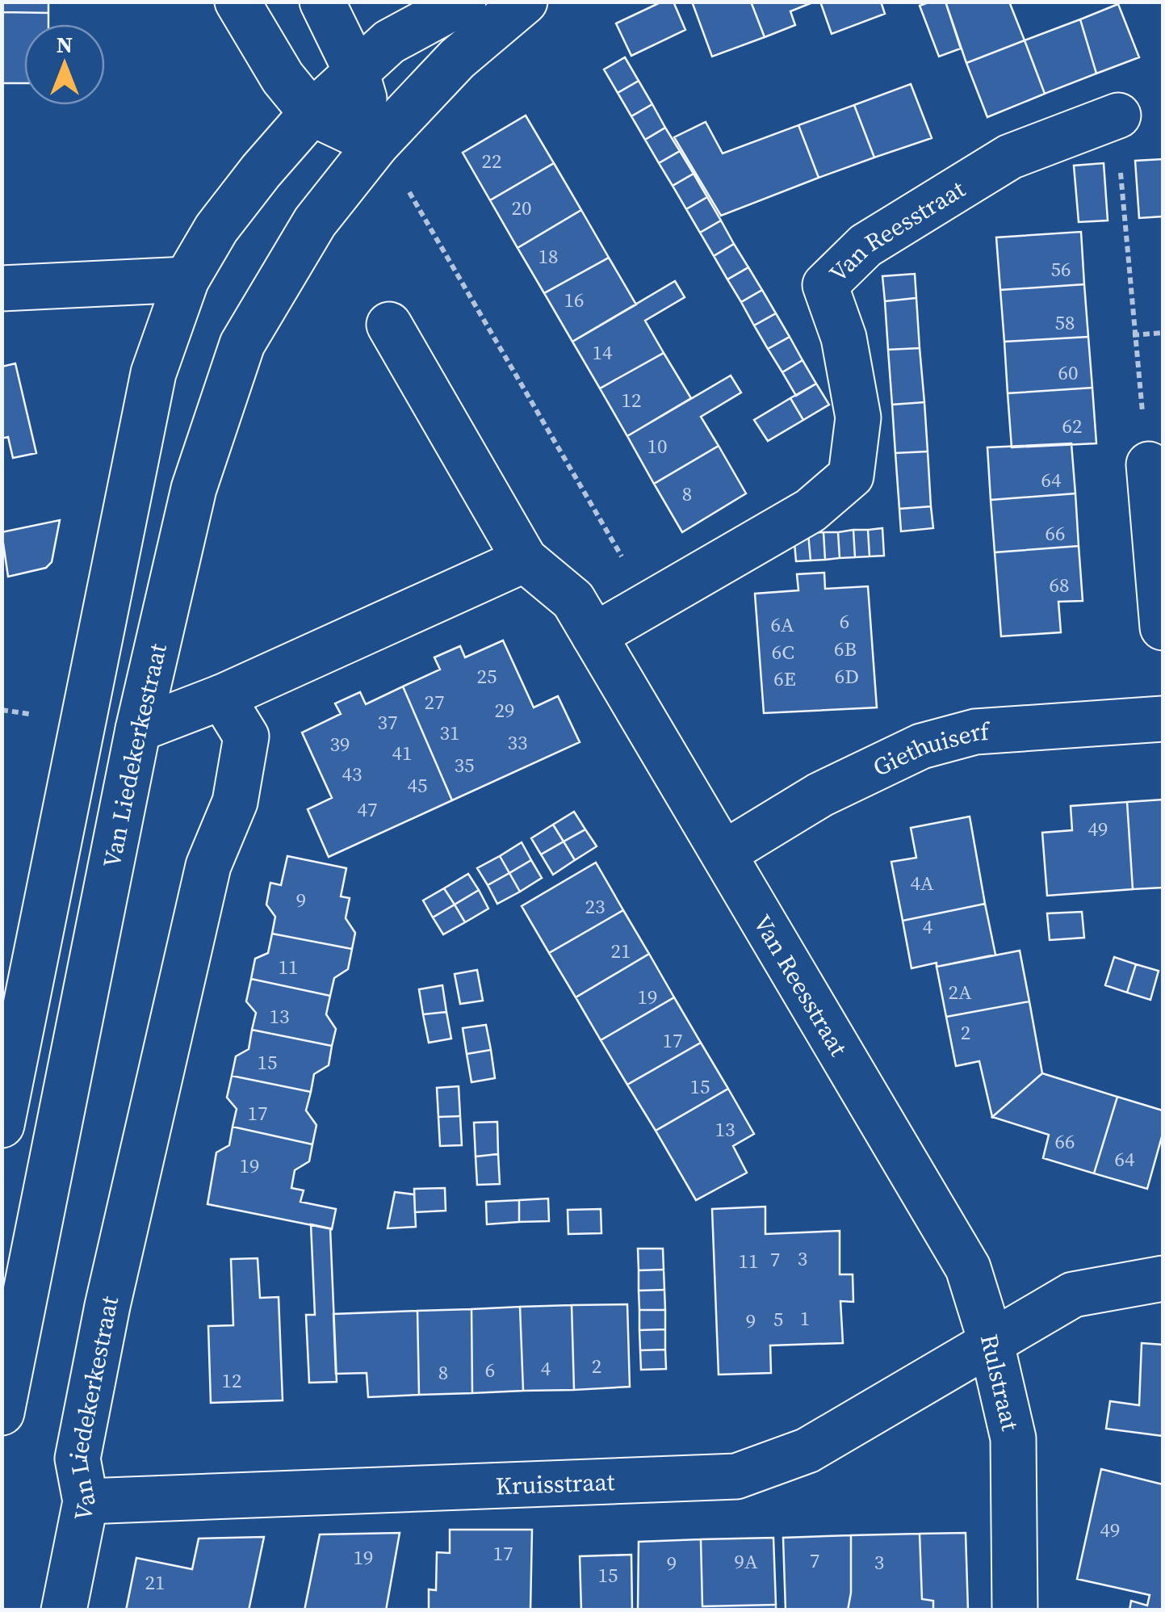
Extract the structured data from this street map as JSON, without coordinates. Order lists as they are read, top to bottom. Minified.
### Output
{"streets":{"street":["Van Reesstraat","Giethuiserf","Van Liedekerkestraat","Rulstraat","Kruisstraat"]},"crossings":[["Van Reesstraat","Giethuiserf"],["Van Reesstraat","Rulstraat"],["Van Reesstraat","Kruisstraat"],["Van Liedekerkestraat","Kruisstraat"],["Rulstraat","Kruisstraat"]],"house_numbers":["22","20","18","56","16","58","14","60","12","62","10","64","8","66","68","6","6A","6B","6C","25","6D","6E","27","29","37","31","33","39","41","35","43","45","47","49","4A","9","23","4","21","11","2A","19","13","2","17","15","15","17","13","66","64","19","3","7","11","1","5","9","2","4","6","8","12","49","17","19","7","9A","3","9","15","21"],"north":"top"}
